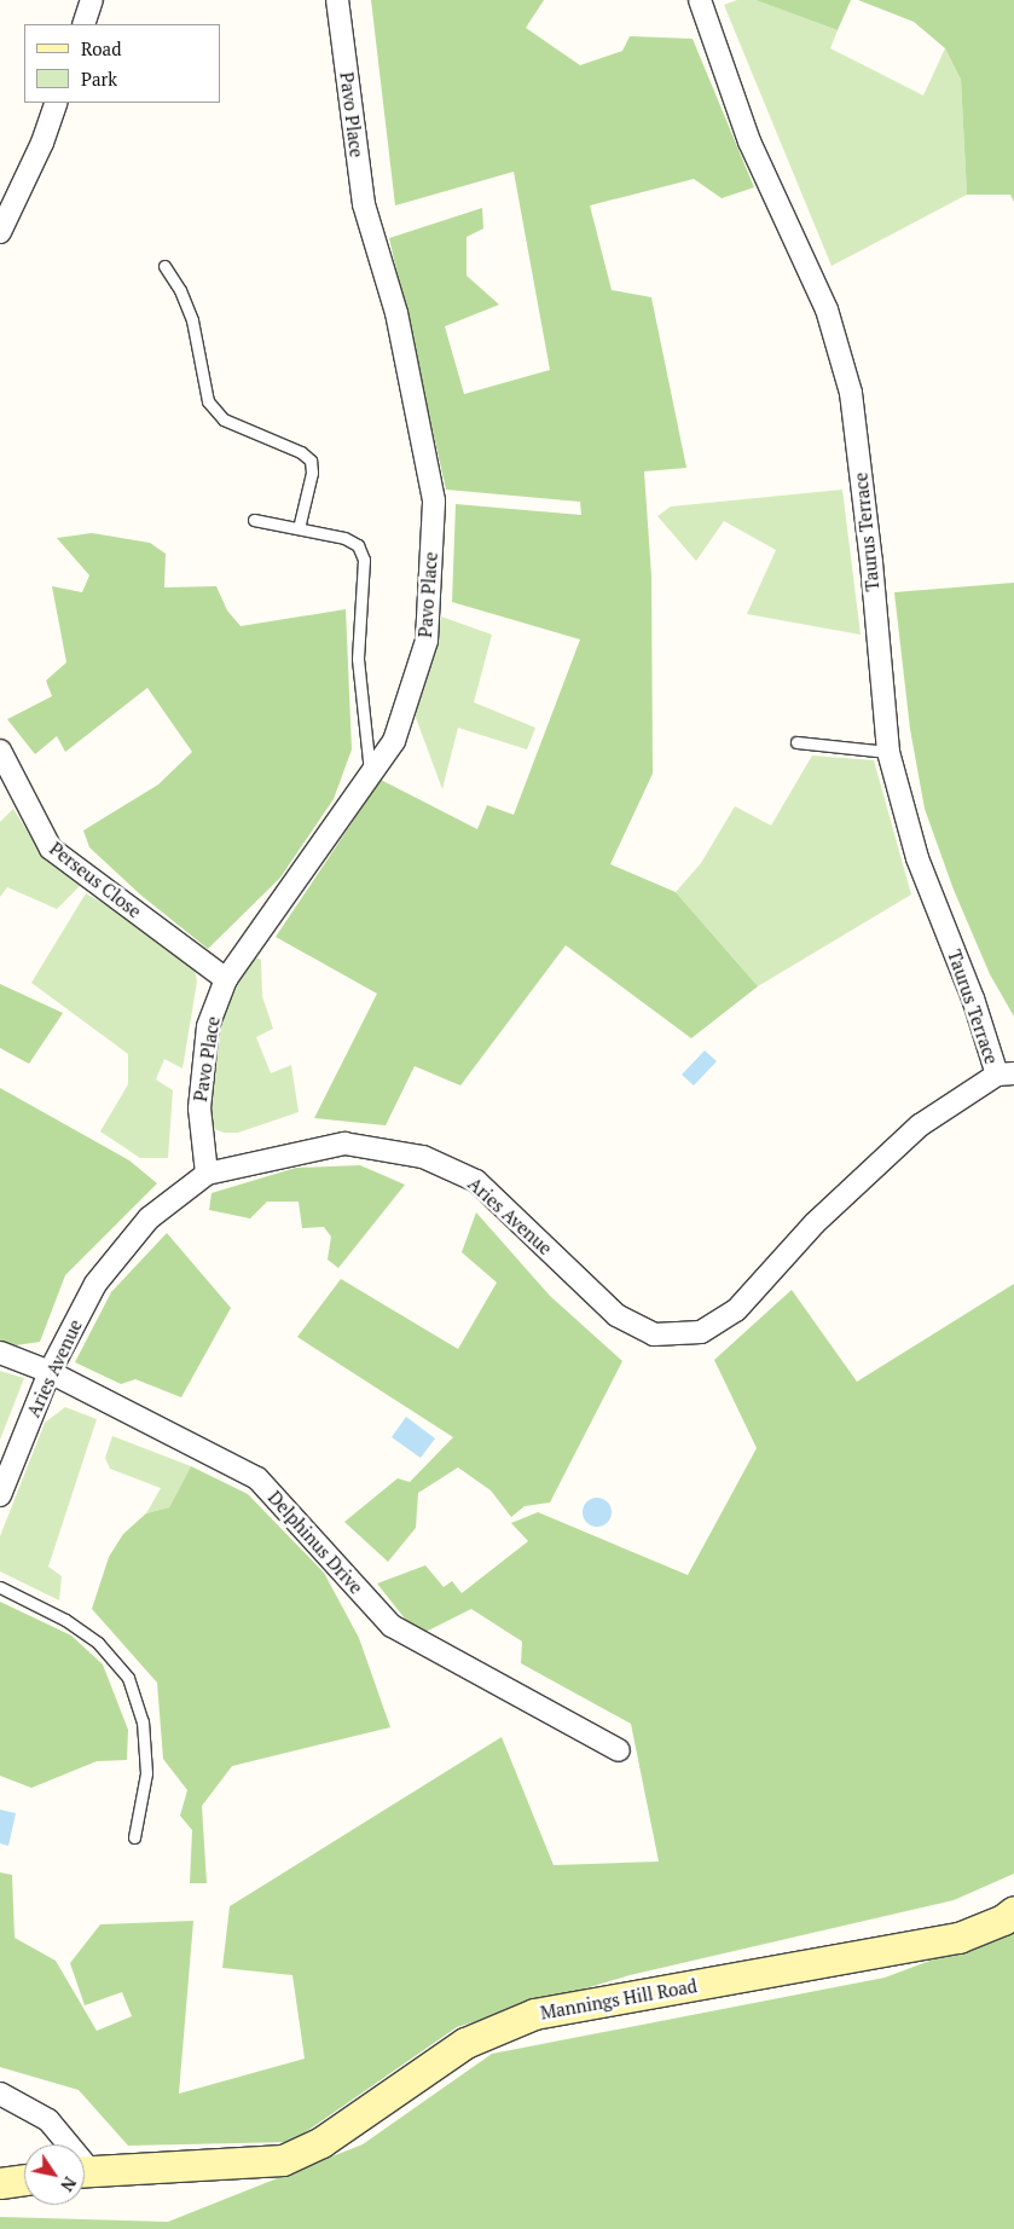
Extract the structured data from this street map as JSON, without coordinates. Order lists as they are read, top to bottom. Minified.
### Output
{"streets":{"main road":["Mannings Hill Road"],"street":["Pavo Place","Taurus Terrace","Perseus Close","Aries Avenue","Delphinus Drive"]},"crossings":[["Pavo Place","Perseus Close"],["Pavo Place","Aries Avenue"],["Taurus Terrace","Aries Avenue"],["Aries Avenue","Delphinus Drive"]],"legend":["Road","Park"],"north":"bottom right"}
